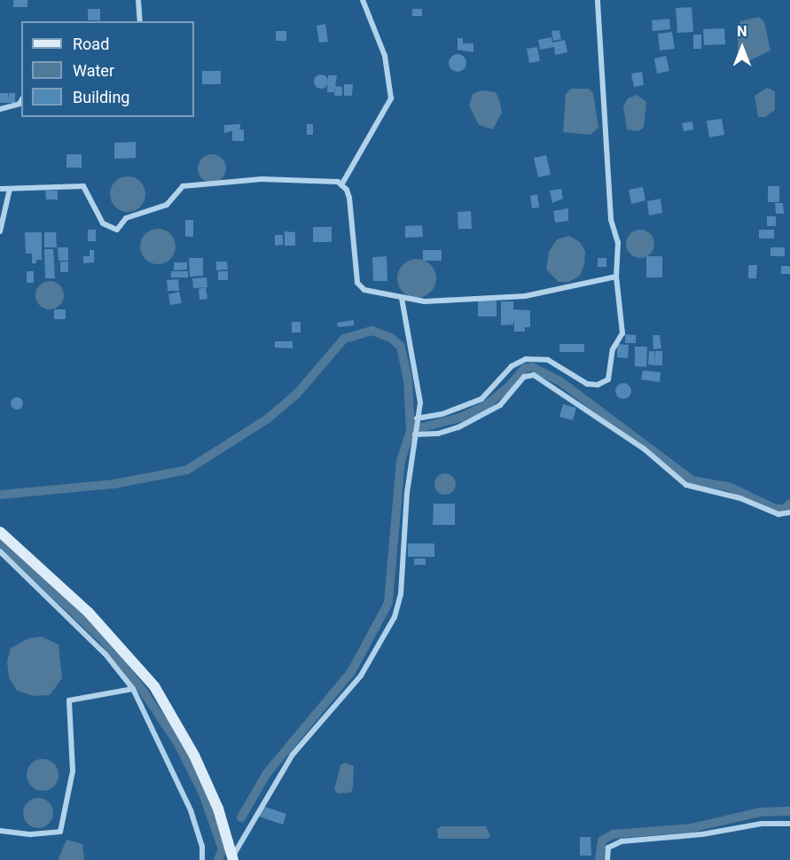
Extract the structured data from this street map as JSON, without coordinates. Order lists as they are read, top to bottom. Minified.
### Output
{"legend":["Road","Water","Building"],"north":"top"}
